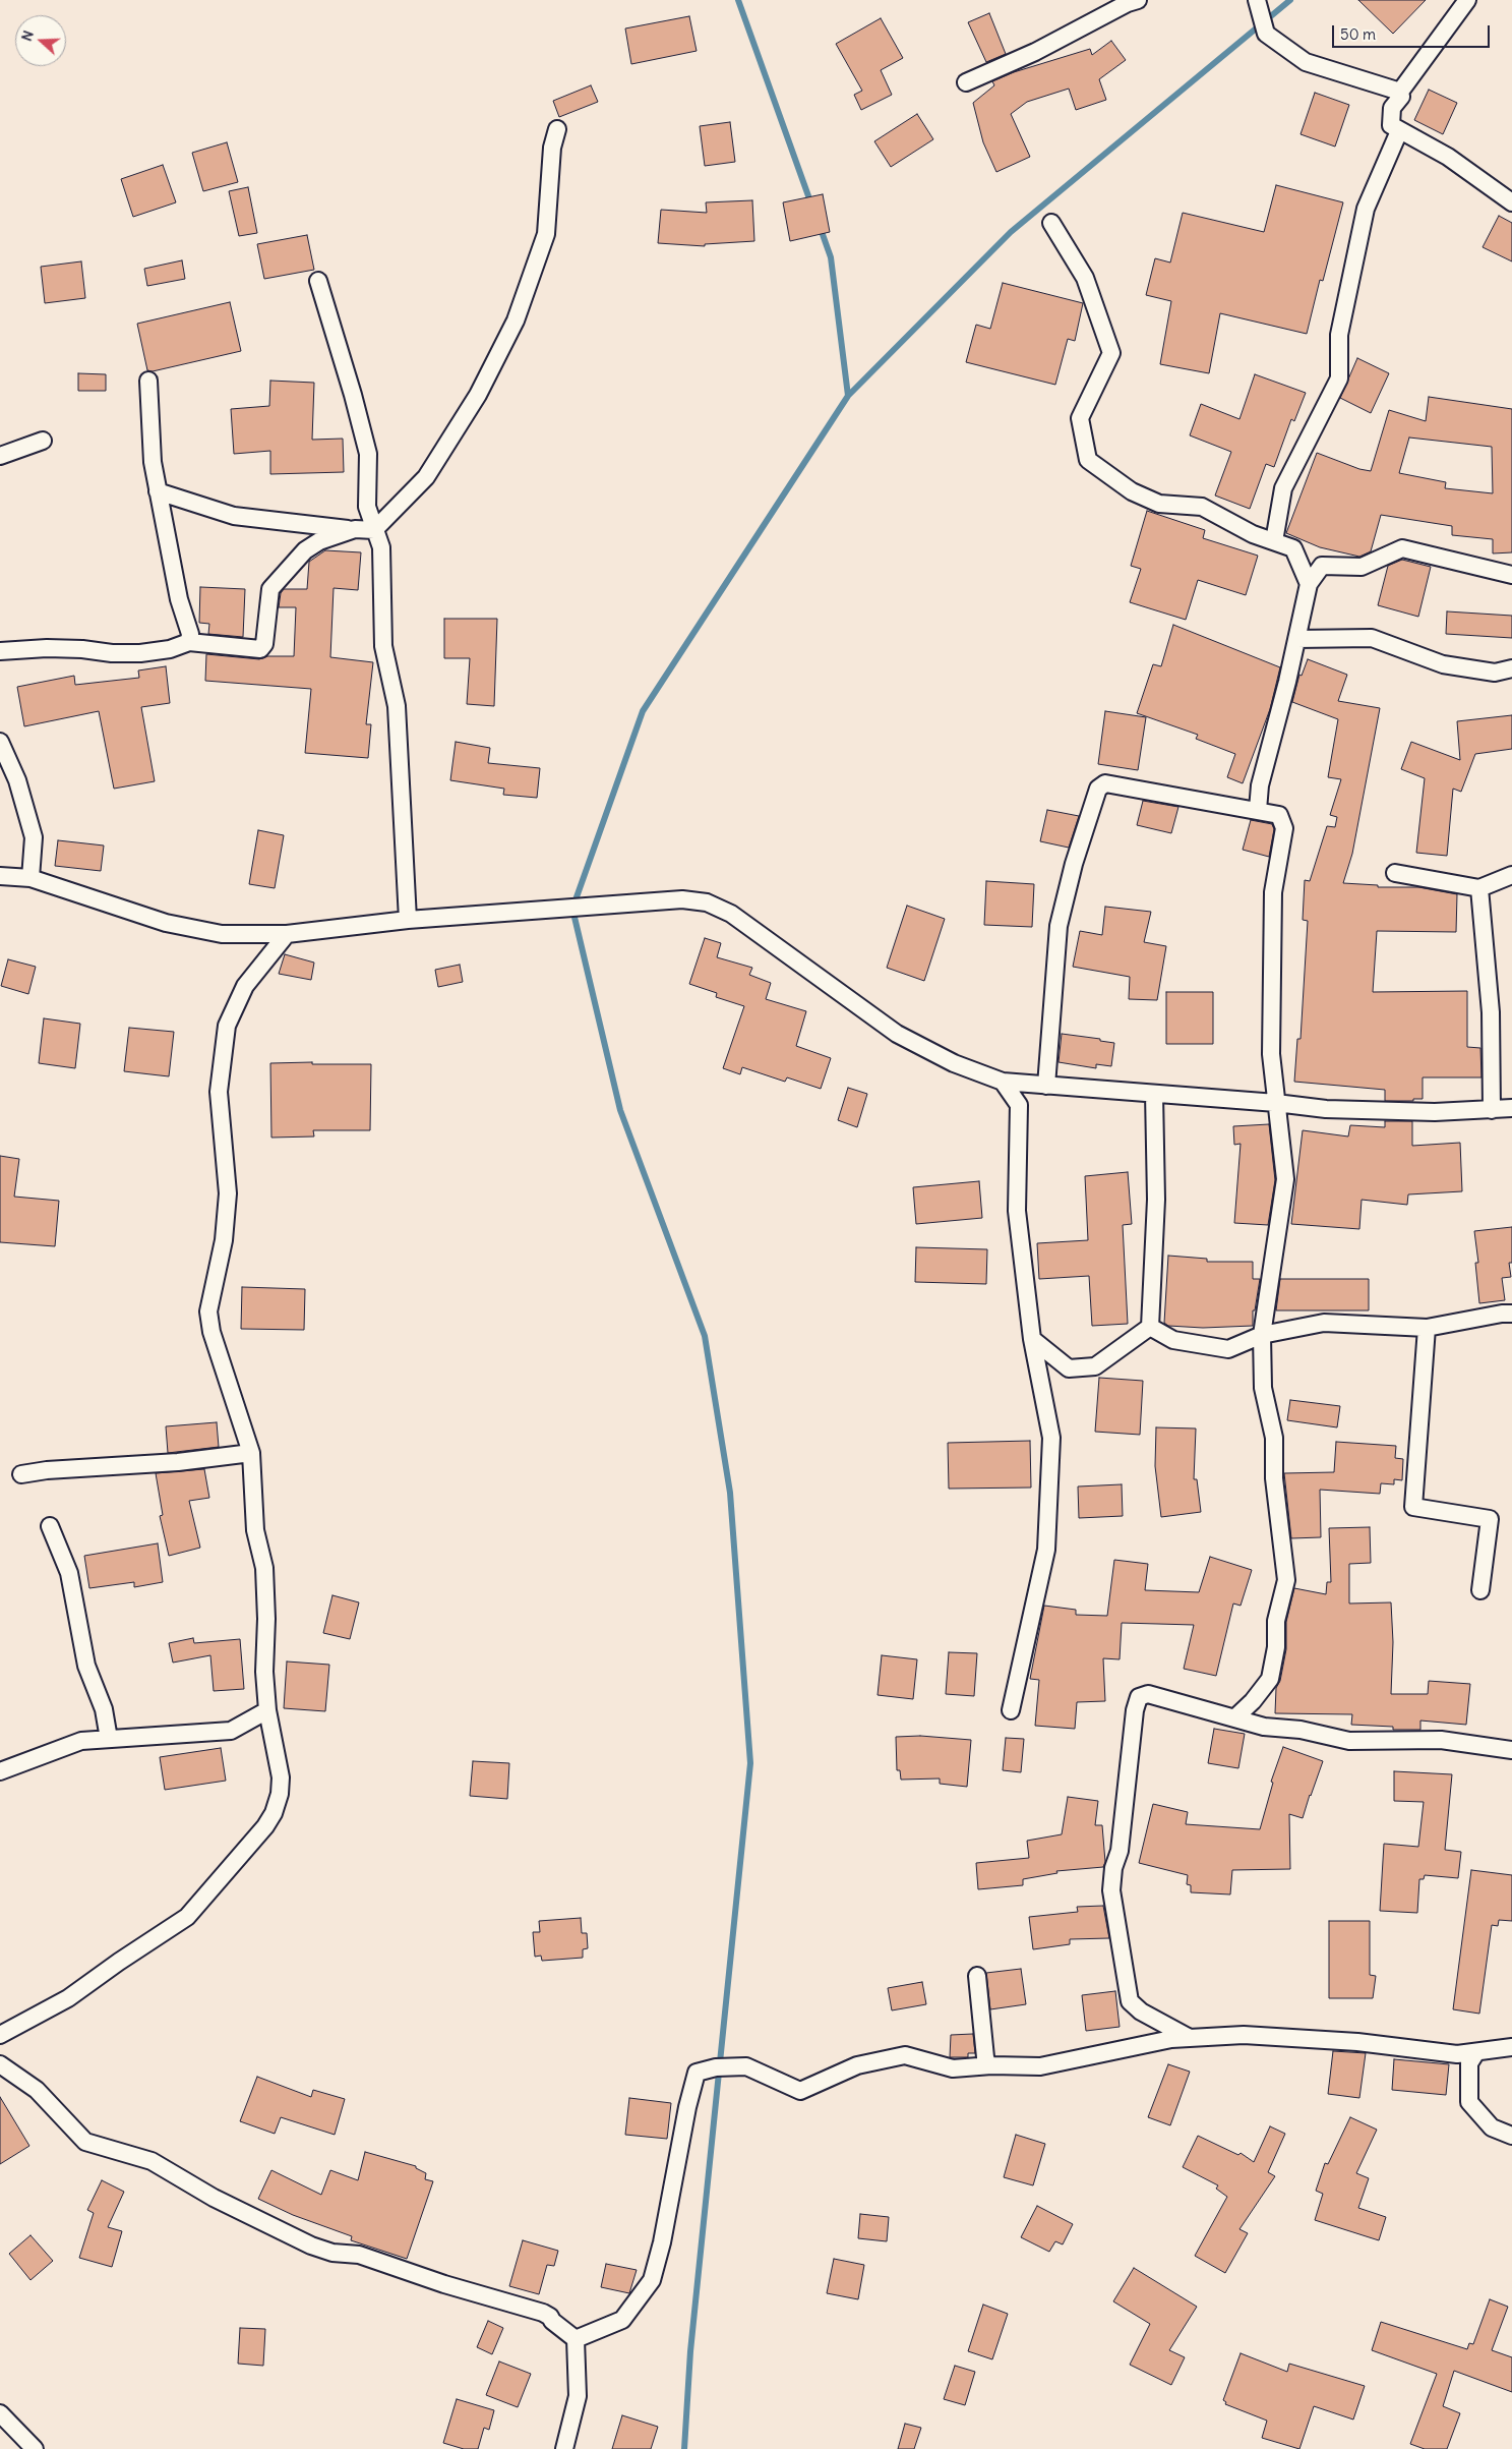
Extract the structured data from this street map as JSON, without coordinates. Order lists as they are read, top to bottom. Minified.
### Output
{"scale_bar":"50 m","north":"left"}
